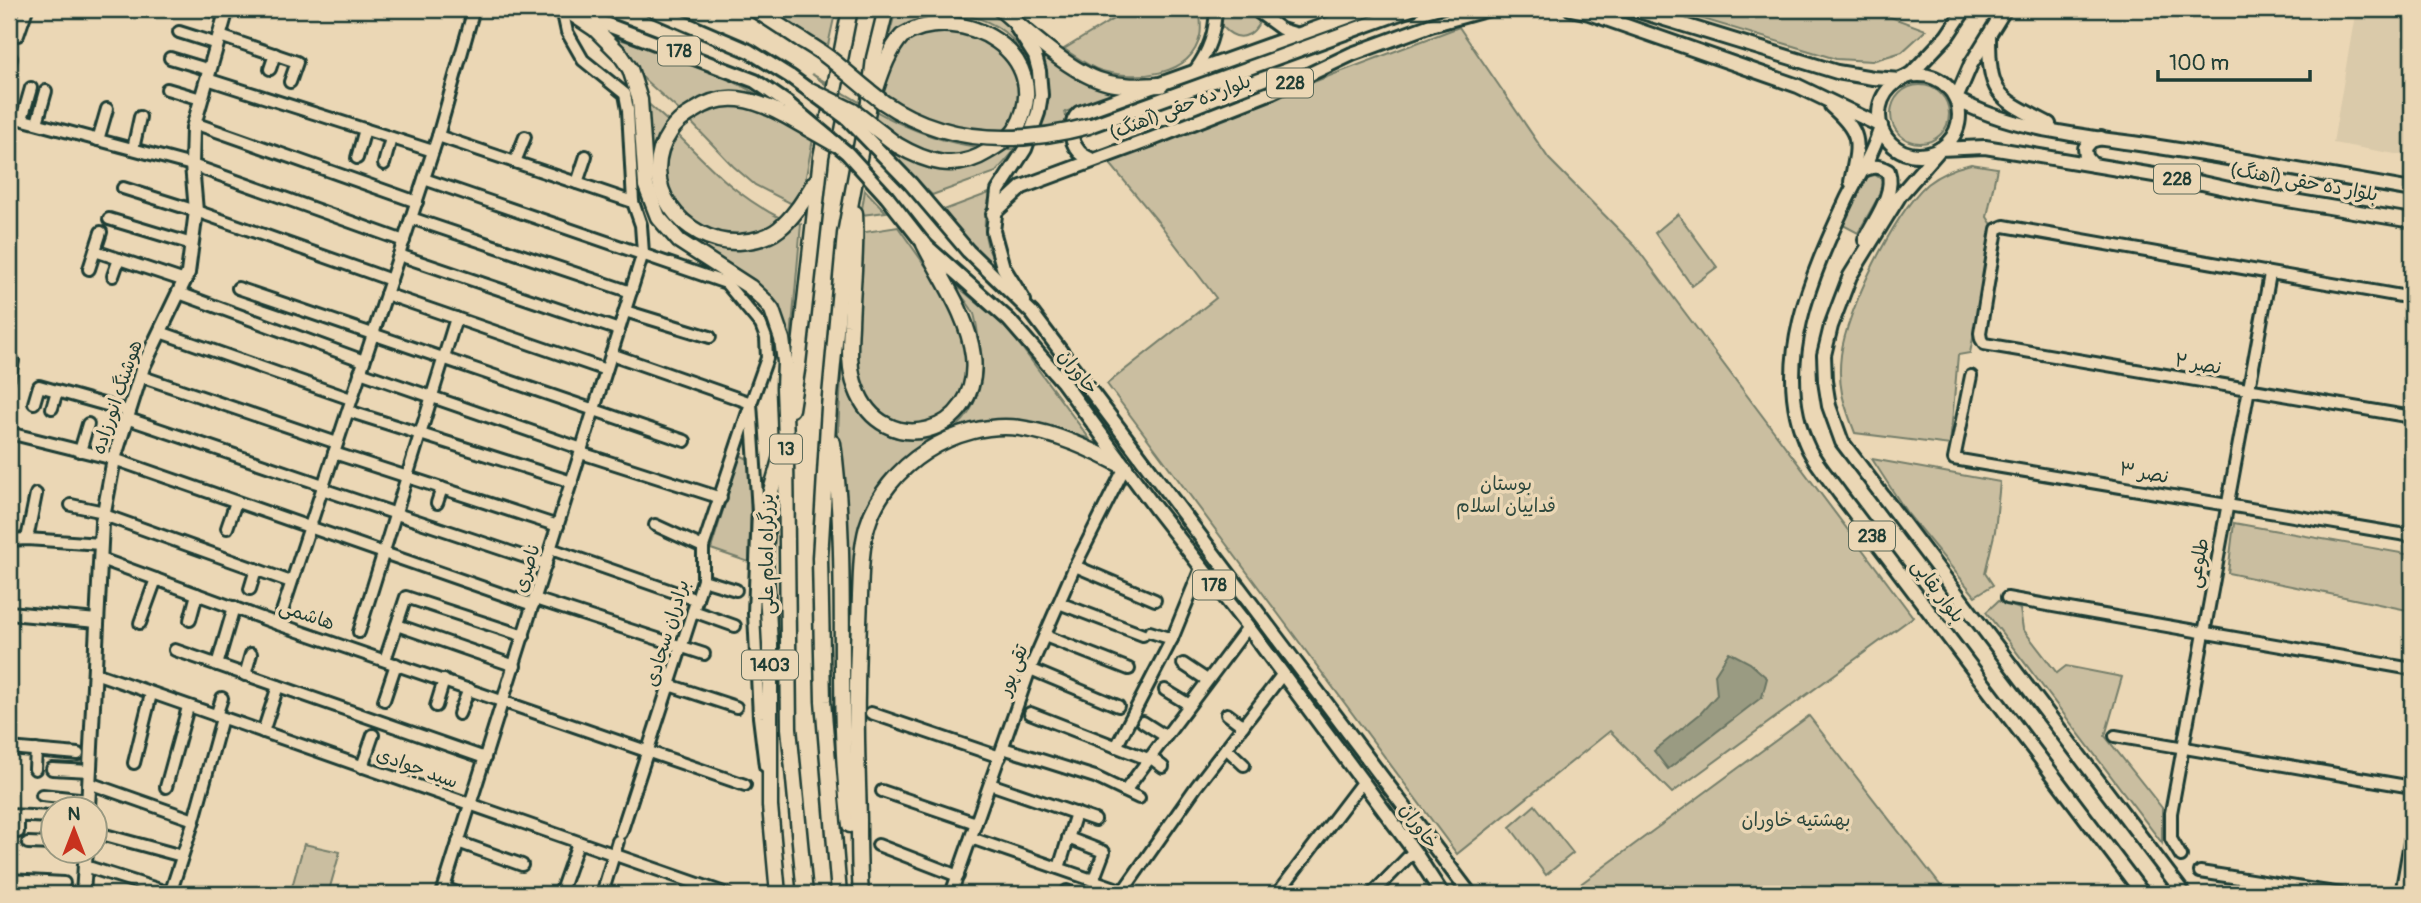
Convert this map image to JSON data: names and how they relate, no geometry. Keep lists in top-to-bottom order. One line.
{"streets":{"highway":["13","بزرگراه امام علی","1403"],"main road":["178","228","بلوار ده حقی (آهنگ)","خاوران","هوشنگ انورزاده","238","بلوار بقایی"],"street":["نصر ۲","نصر ۳","طلوعی","ناصری","هاشمی","برادران سجادی","تقی پور","سید جوادی"]},"crossings":[["بلوار ده حقی (آهنگ)","بلوار بقایی"],["نصر ۲","طلوعی"],["خاوران","تقی پور"],["هوشنگ انورزاده","هاشمی"],["هوشنگ انورزاده","سید جوادی"],["نصر ۳","طلوعی"],["بزرگراه امام علی","1403"],["ناصری","هاشمی"],["ناصری","برادران سجادی"],["ناصری","سید جوادی"],["هاشمی","برادران سجادی"],["برادران سجادی","سید جوادی"]],"parks":["بوستان فداییان اسلام","بهشتیه خاوران"],"scale_bar":"100 m","north":"top"}
